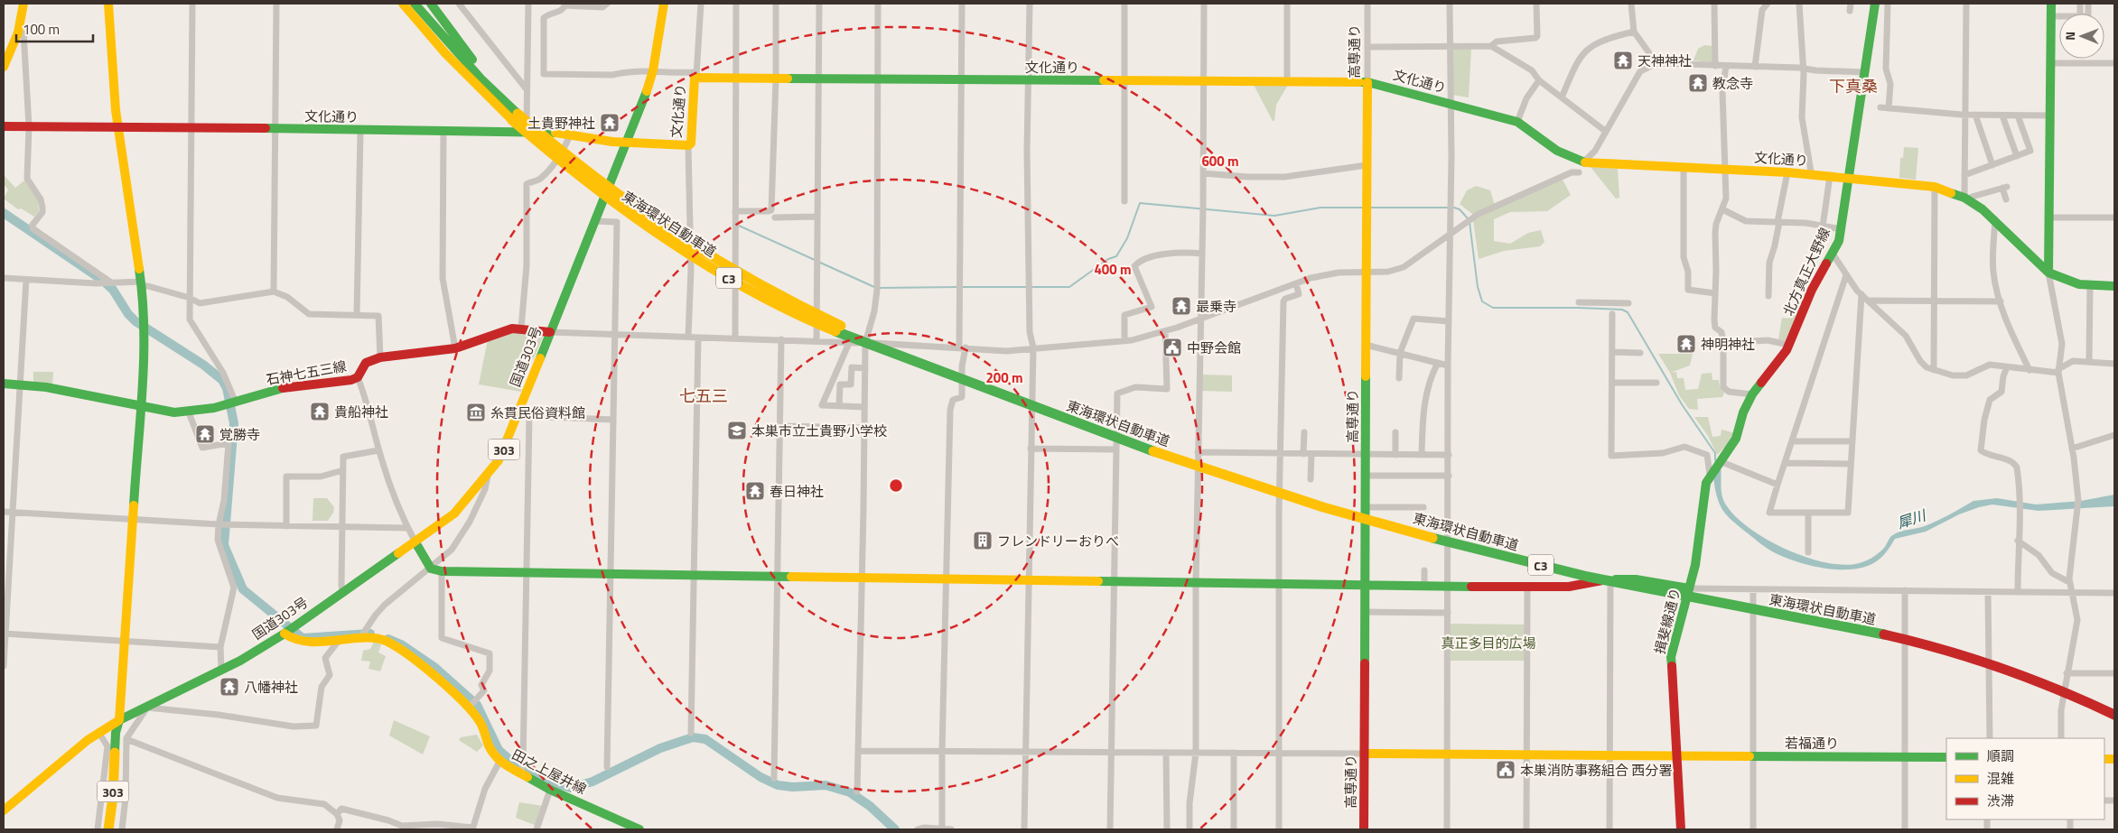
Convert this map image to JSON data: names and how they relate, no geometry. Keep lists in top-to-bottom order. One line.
{"streets":{"main road":["高専通り","文化通り","東海環状自動車道","北方真正大野線","C3","国道303号","石神七五三線","303","揖斐線通り","若福通り","田之上屋井線"]},"crossings":[["高専通り","文化通り"],["高専通り","若福通り"],["文化通り","北方真正大野線"],["文化通り","国道303号"],["北方真正大野線","揖斐線通り"],["国道303号","石神七五三線"],["国道303号","303"],["国道303号","田之上屋井線"],["揖斐線通り","若福通り"]],"districts":["下真桑","七五三"],"water":["犀川"],"parks":["真正多目的広場"],"places":{"temple":["天神神社","教念寺","土貴野神社","最乗寺","神明神社","貴船神社","覚勝寺","春日神社","八幡神社"],"public building":["中野会館","本巣消防事務組合 西分署"],"museum":["糸貫民俗資料館"],"school or university":["本巣市立土貴野小学校"],"building":["フレンドリーおりべ"]},"legend":["順調","混雑","渋滞"],"scale_bar":"100 m","north":"left","rings":["600 m","400 m","200 m"]}
